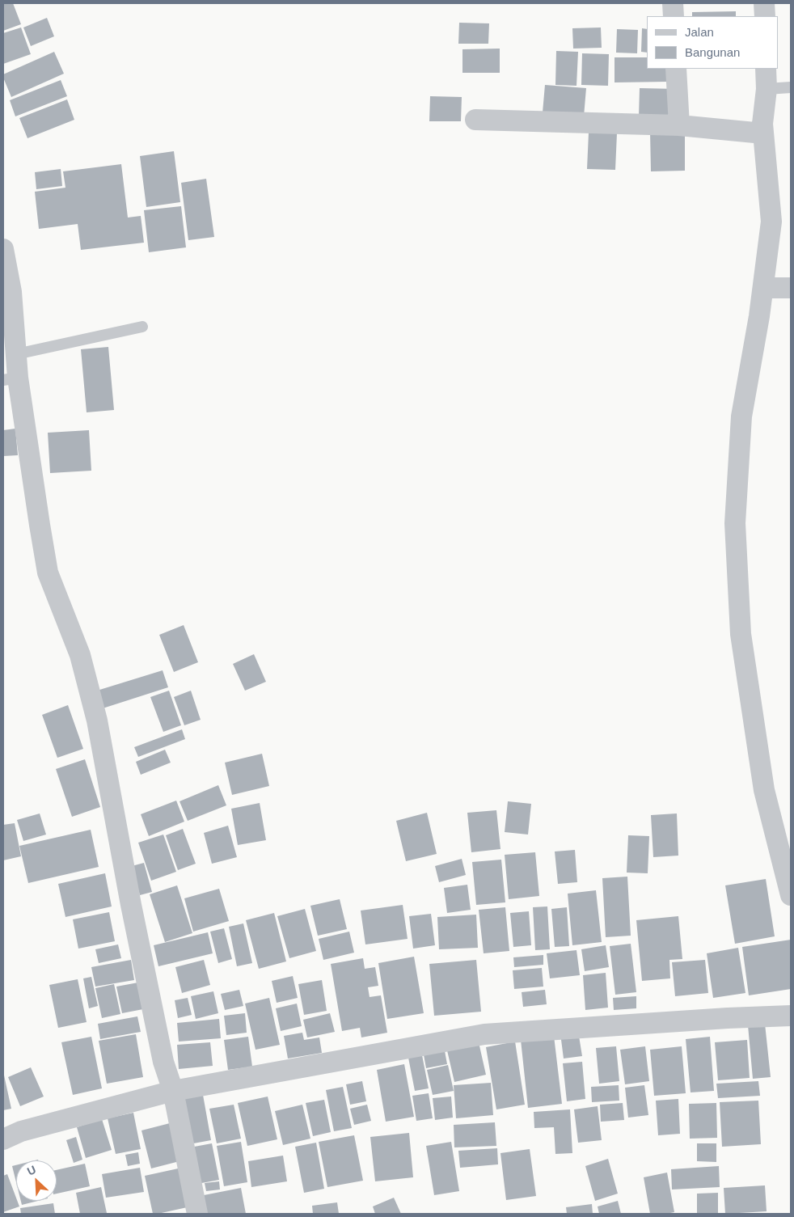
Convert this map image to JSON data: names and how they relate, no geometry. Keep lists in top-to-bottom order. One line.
{"legend":["Jalan","Bangunan"],"north":"top left"}
